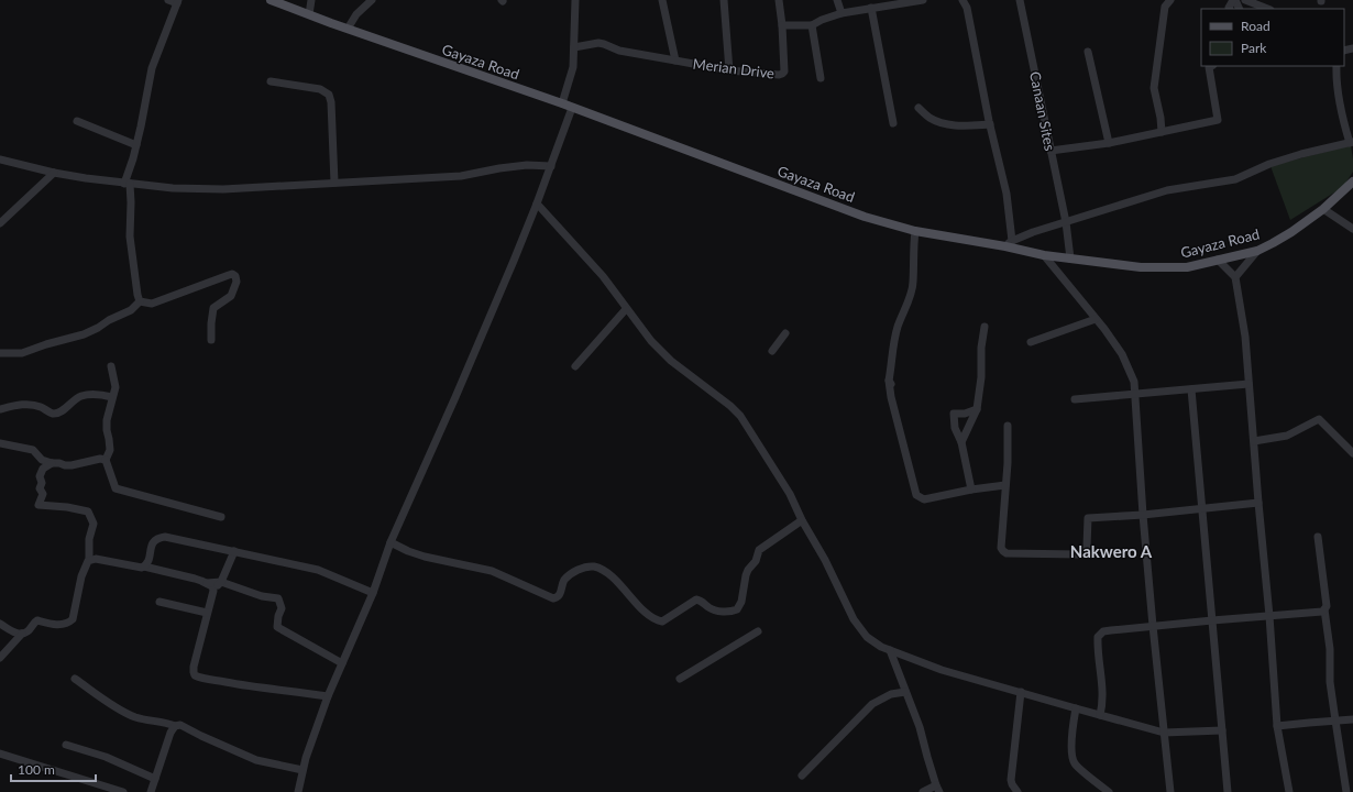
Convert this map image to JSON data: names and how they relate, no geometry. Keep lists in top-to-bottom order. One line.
{"streets":{"main road":["Gayaza Road"],"street":["Merian Drive","Canaan Sites"]},"crossings":[["Gayaza Road","Canaan Sites"]],"districts":["Nakwero A"],"legend":["Road","Park"],"scale_bar":"100 m"}
